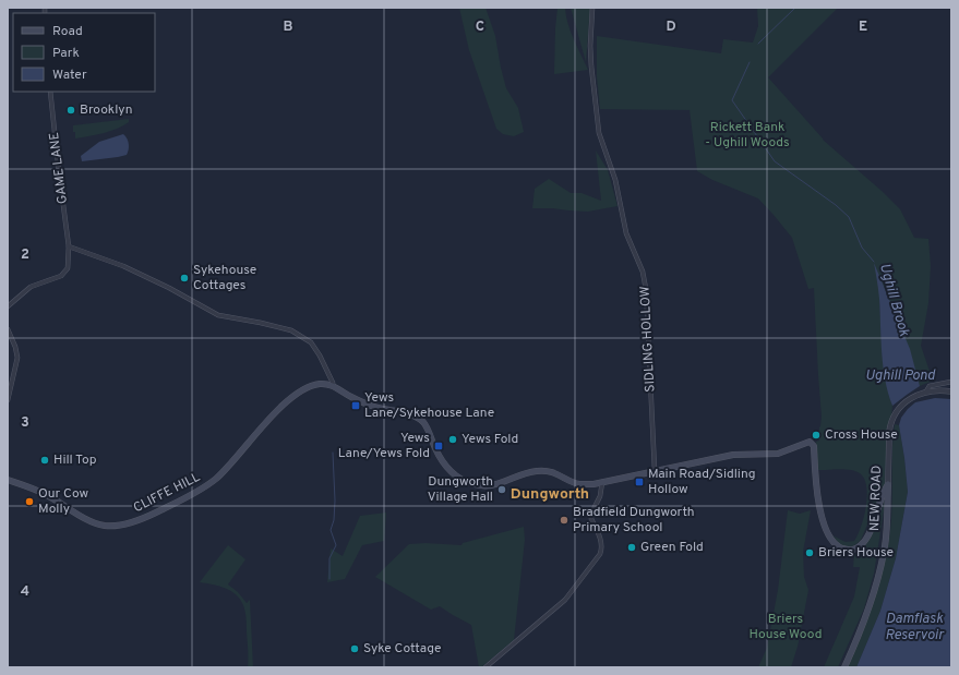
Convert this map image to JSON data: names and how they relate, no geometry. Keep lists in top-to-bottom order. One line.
{"streets":{"main road":["CLIFFE HILL","NEW ROAD"],"street":["GAME LANE","SIDLING HOLLOW"]},"districts":["Dungworth"],"water":["Ughill Brook","Ughill Pond","Damflask Reservoir"],"parks":["Rickett Bank - Ughill Woods","Briers House Wood"],"places":{"other":["Brooklyn","Sykehouse Cottages","Cross House","Yews Fold","Hill Top","Dungworth Village Hall","Our Cow Molly","Bradfield Dungworth Primary School","Green Fold","Briers House","Syke Cottage"],"transit":["Yews Lane/Sykehouse Lane","Yews Lane/Yews Fold","Main Road/Sidling Hollow"]},"legend":["Road","Park","Water"],"grid":{"columns":["B","C","D","E"],"rows":["2","3","4"]}}
